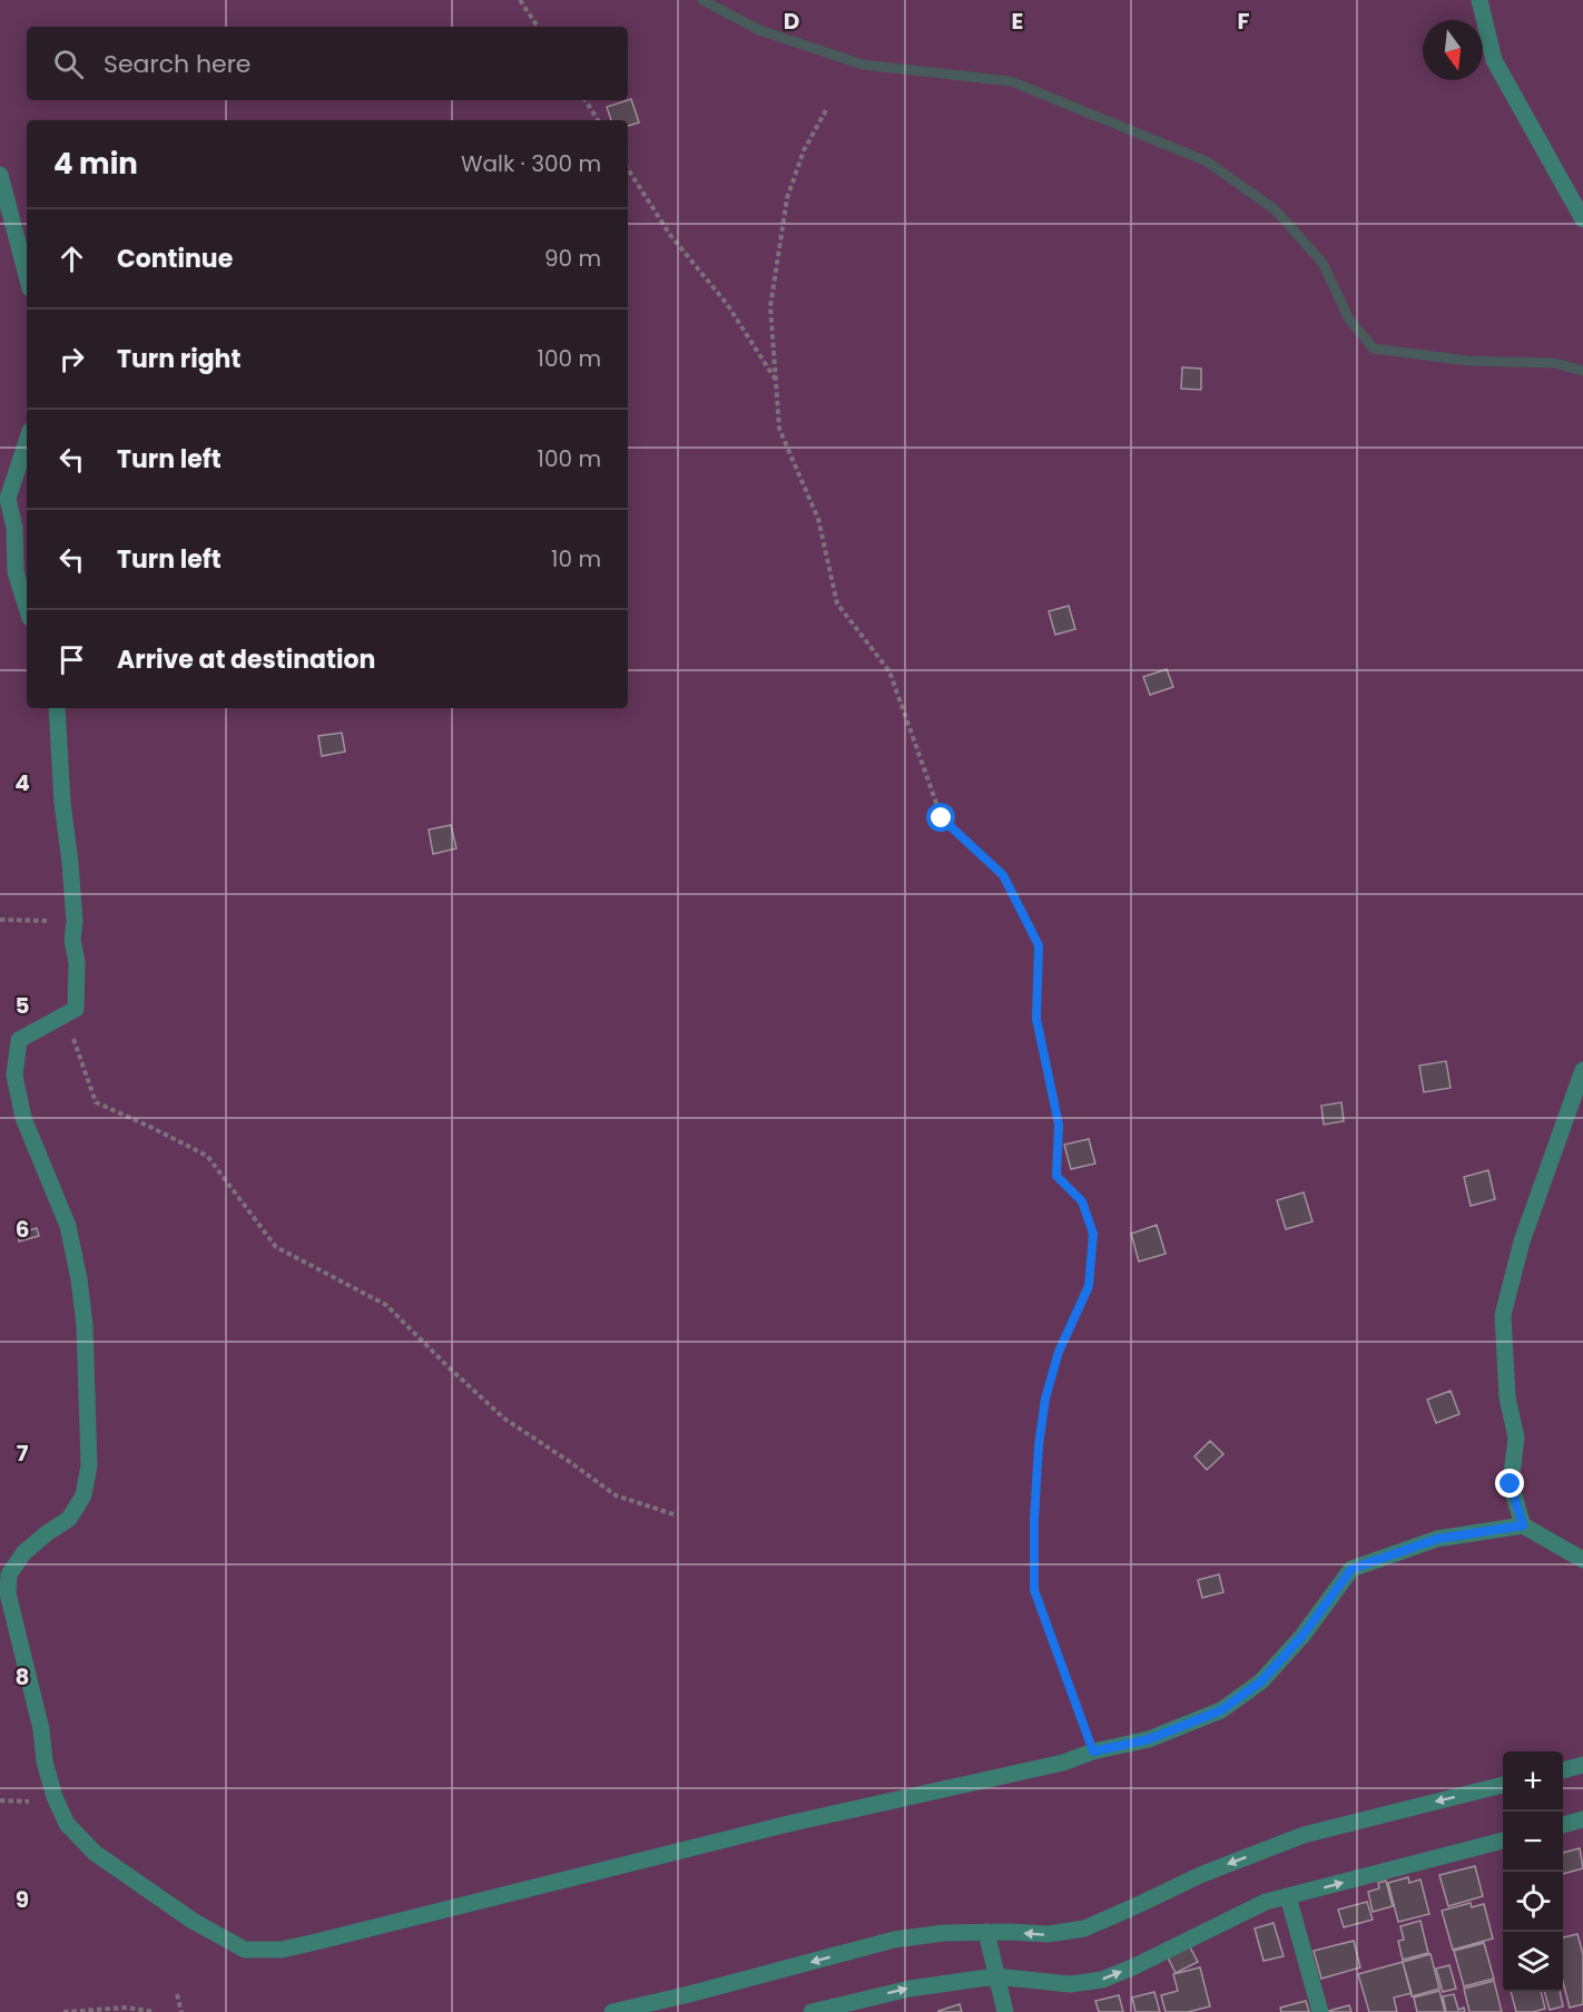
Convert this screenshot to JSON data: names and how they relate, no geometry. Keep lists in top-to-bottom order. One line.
{"north":"bottom","page":{"search":"Search here","heading":["4 min","Walk · 300 m"],"list":[["Continue","90 m"],["Turn right","100 m"],["Turn left","100 m"],["Turn left","10 m"],"Arrive at destination"],"map_buttons":["+","−"]},"grid":{"columns":["D","E","F"],"rows":["4","5","6","7","8","9"]}}
